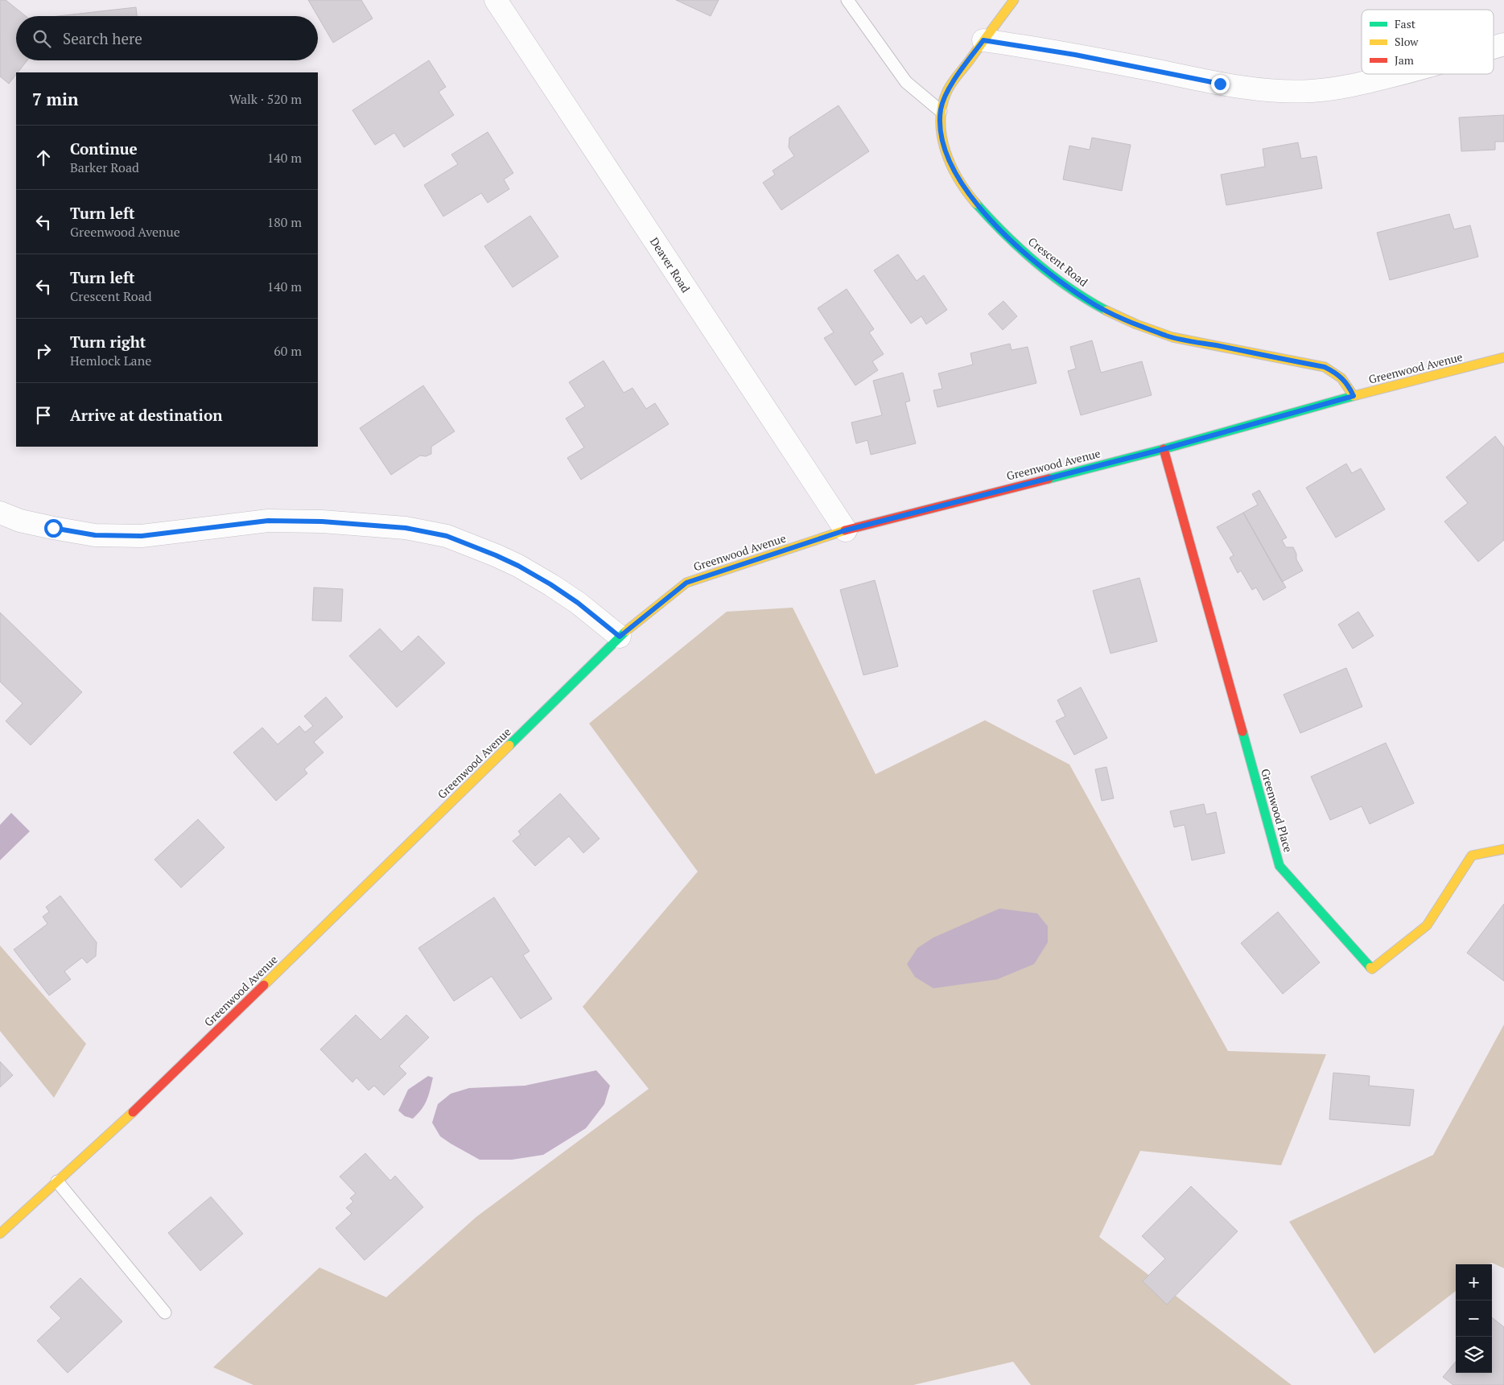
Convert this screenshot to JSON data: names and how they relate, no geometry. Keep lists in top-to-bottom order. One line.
{"streets":{"main road":["Crescent Road","Greenwood Avenue","Greenwood Place"],"street":["Deaver Road"]},"crossings":[["Crescent Road","Greenwood Avenue"],["Deaver Road","Greenwood Avenue"],["Greenwood Avenue","Greenwood Place"]],"legend":["Fast","Slow","Jam"],"page":{"search":"Search here","heading":["7 min","Walk · 520 m"],"list":[["Continue","Barker Road","140 m"],["Turn left","Greenwood Avenue","180 m"],["Turn left","Crescent Road","140 m"],["Turn right","Hemlock Lane","60 m"],"Arrive at destination"],"map_buttons":["+","−"]}}
